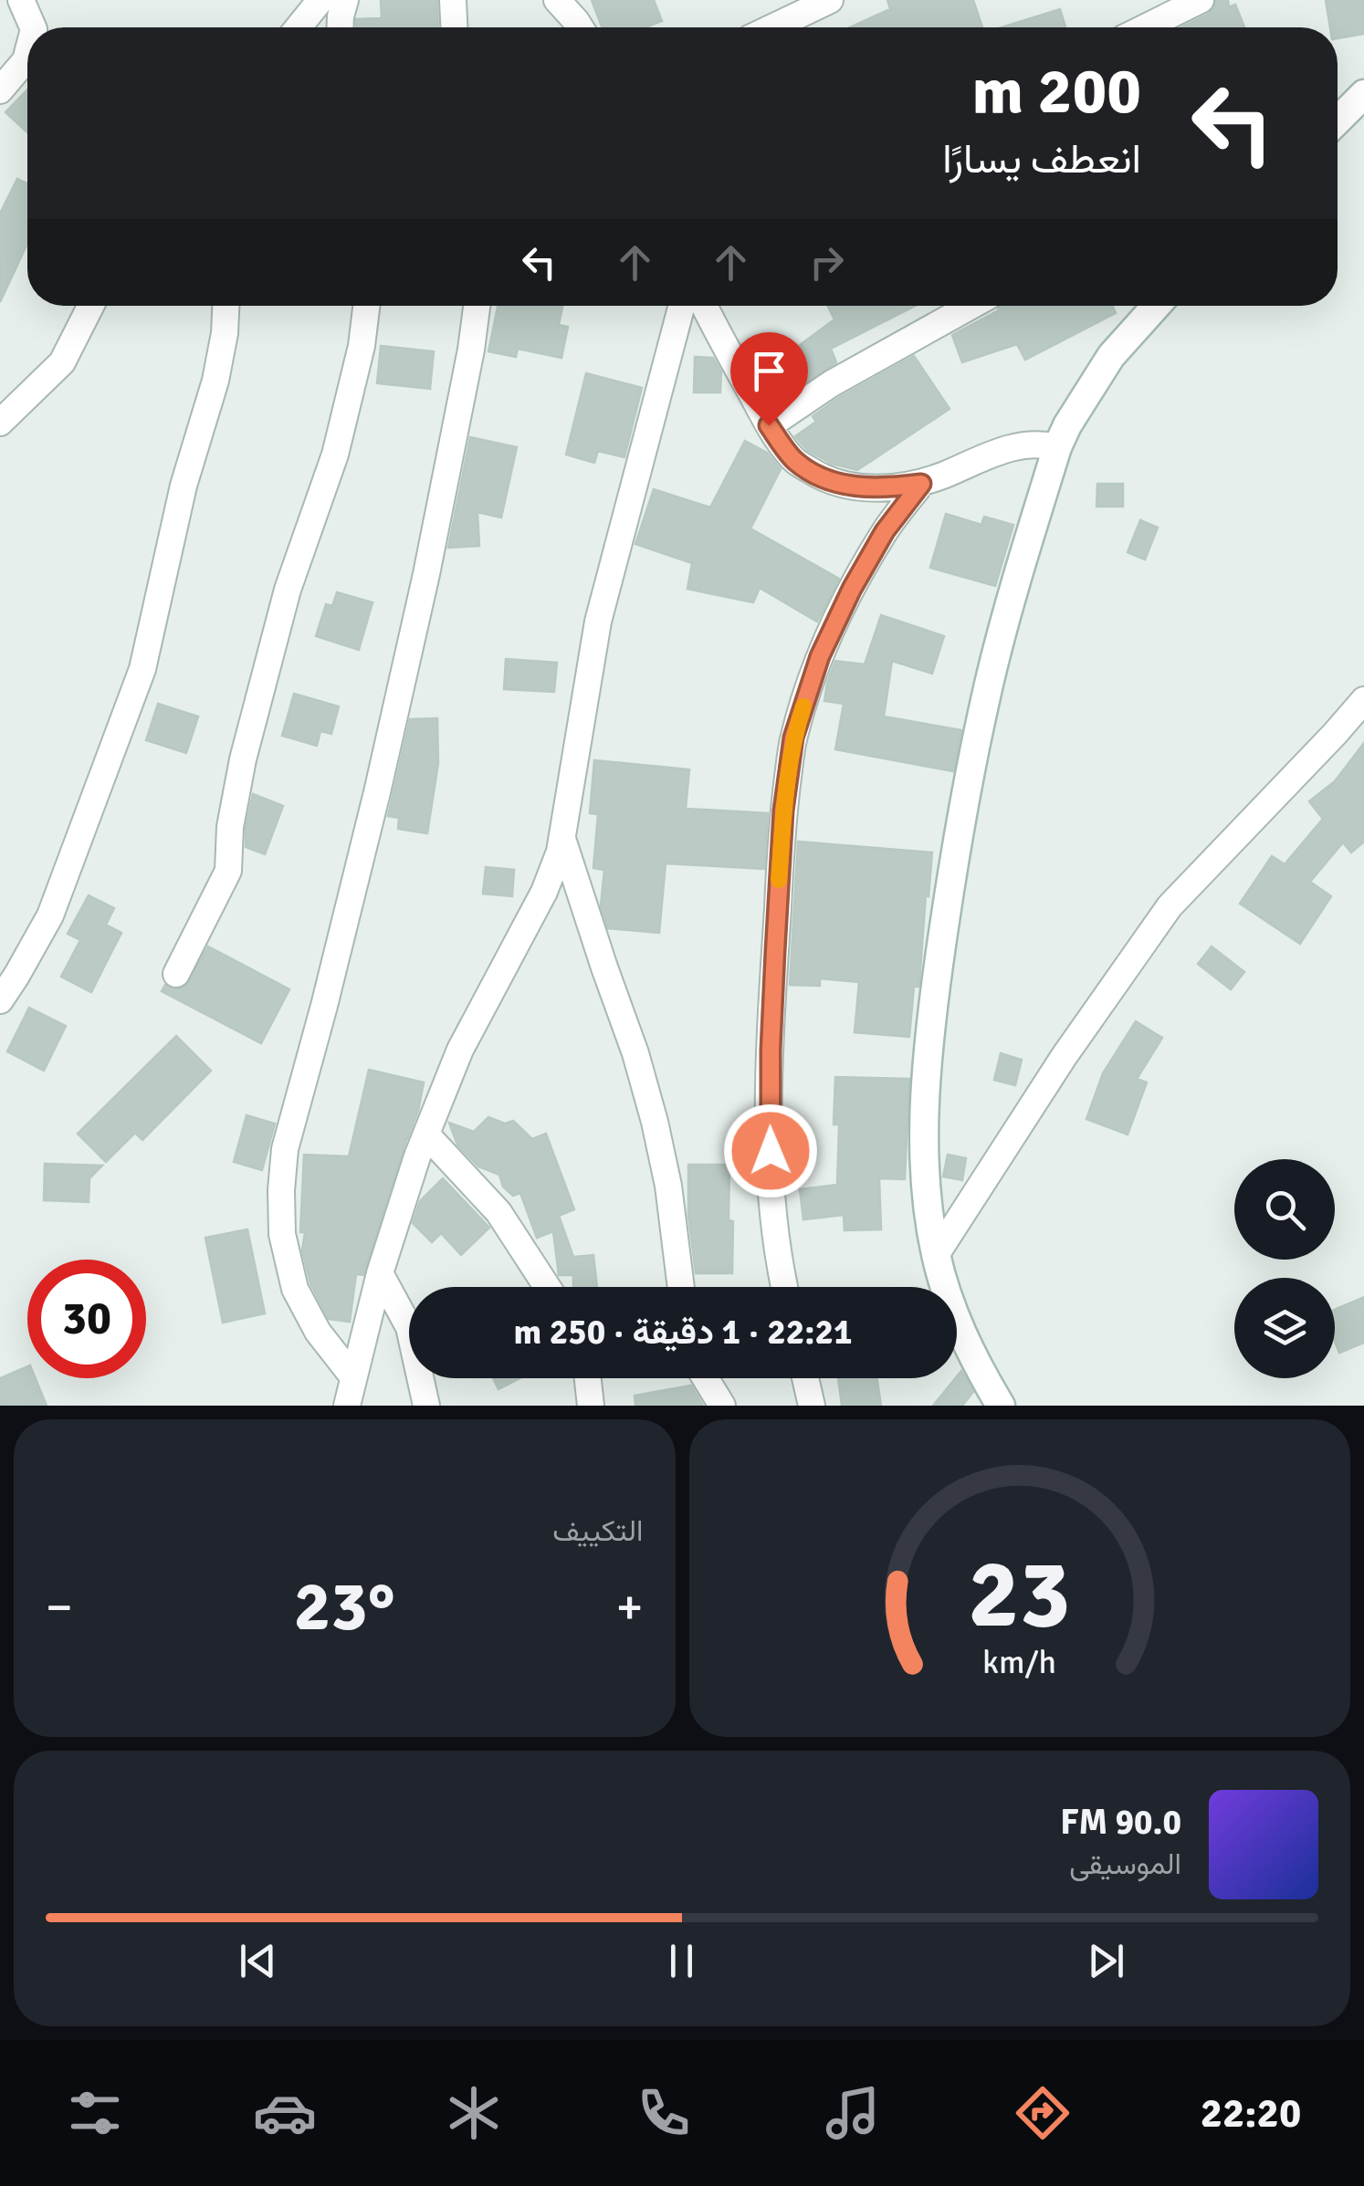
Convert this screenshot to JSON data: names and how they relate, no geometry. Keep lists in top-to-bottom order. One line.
{"page":{"turn":["200 m","انعطف يسارًا"],"limit":"30","trip":"22:21 · 1 دقيقة · 250 m","tile":"التكييف","heat":["−","23°","+"],"song":["90.0 FM","الموسيقى"],"tabs":"22:20","gauge":["23","km/h"]}}
